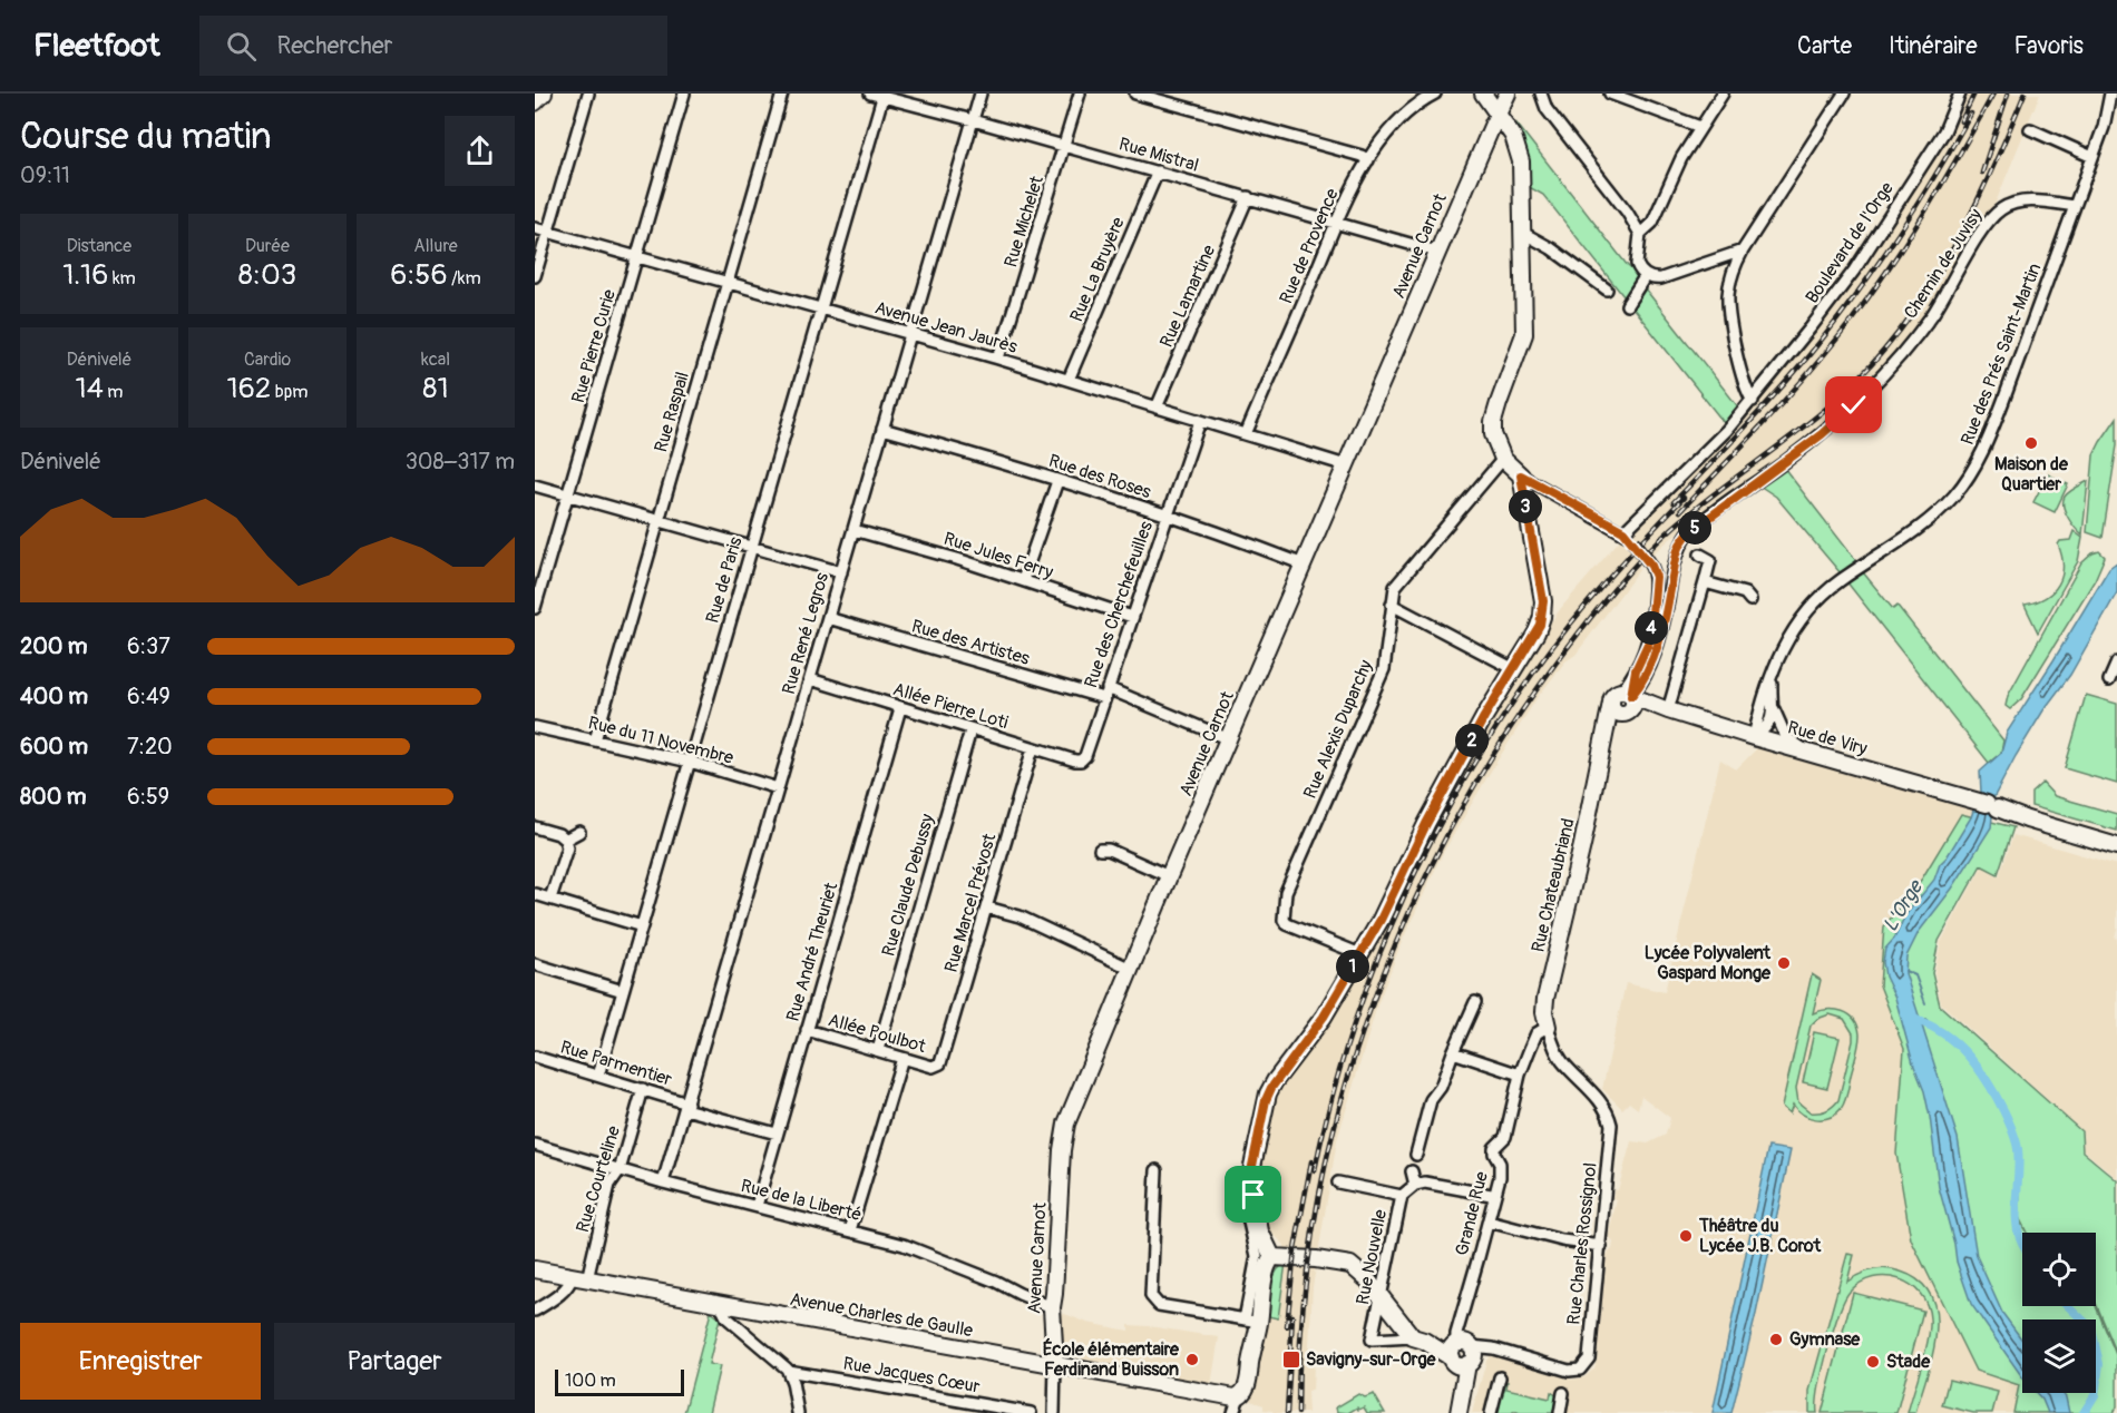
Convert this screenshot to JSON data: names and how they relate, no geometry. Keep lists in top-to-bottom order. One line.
{"streets":{"street":["Rue Mistral","Rue Michelet","Boulevard de l'Orge","Rue de Provence","Avenue Carnot","Chemin de Juvisy","Rue La Bruyère","Rue Lamartine","Avenue Jean Jaurès","Rue Pierre Curie","Rue des Prés Saint-Martin","Rue Raspail","Rue des Roses","Rue Jules Ferry","Rue de Paris","Rue des Cherchefeuilles","Rue René Legros","Rue des Artistes","Allée Pierre Loti","Rue Alexis Duparchy","Rue de Viry","Rue du 11 Novembre","Rue Claude Debussy","Rue Chateaubriand","Rue Marcel Prévost","Rue André Theuriet","Allée Poulbot","Rue Parmentier","Rue Courteline","Rue de la Liberté","Grande Rue","Rue Charles Rossignol","Rue Nouvelle","Avenue Charles de Gaulle","Rue Jacques Cœur"]},"crossings":[["Rue Mistral","Rue Michelet"],["Rue Mistral","Rue de Provence"],["Rue Mistral","Avenue Carnot"],["Rue Mistral","Rue La Bruyère"],["Rue Mistral","Rue Lamartine"],["Rue Mistral","Rue de Paris"],["Rue Mistral","Rue René Legros"],["Rue Michelet","Avenue Jean Jaurès"],["Rue de Provence","Avenue Jean Jaurès"],["Avenue Carnot","Avenue Jean Jaurès"],["Avenue Carnot","Rue des Roses"],["Avenue Carnot","Rue des Artistes"],["Avenue Carnot","Rue de la Liberté"],["Avenue Carnot","Avenue Charles de Gaulle"],["Chemin de Juvisy","Rue des Prés Saint-Martin"],["Chemin de Juvisy","Rue de Viry"],["Chemin de Juvisy","Rue Chateaubriand"],["Rue La Bruyère","Avenue Jean Jaurès"],["Rue Lamartine","Avenue Jean Jaurès"],["Avenue Jean Jaurès","Rue Pierre Curie"],["Avenue Jean Jaurès","Rue Raspail"],["Avenue Jean Jaurès","Rue de Paris"],["Avenue Jean Jaurès","Rue des Cherchefeuilles"],["Avenue Jean Jaurès","Rue René Legros"],["Rue des Prés Saint-Martin","Rue de Viry"],["Rue Raspail","Rue du 11 Novembre"],["Rue des Roses","Rue des Cherchefeuilles"],["Rue des Roses","Rue René Legros"],["Rue Jules Ferry","Rue des Cherchefeuilles"],["Rue Jules Ferry","Rue René Legros"],["Rue de Paris","Rue du 11 Novembre"],["Rue de Paris","Rue Parmentier"],["Rue des Cherchefeuilles","Rue des Artistes"],["Rue des Cherchefeuilles","Allée Pierre Loti"],["Rue René Legros","Rue des Artistes"],["Rue René Legros","Allée Pierre Loti"],["Rue René Legros","Rue du 11 Novembre"],["Rue René Legros","Rue Parmentier"],["Rue René Legros","Rue de la Liberté"],["Allée Pierre Loti","Rue Claude Debussy"],["Allée Pierre Loti","Rue Marcel Prévost"],["Allée Pierre Loti","Rue André Theuriet"],["Rue de Viry","Rue Chateaubriand"],["Rue Claude Debussy","Allée Poulbot"],["Rue Chateaubriand","Grande Rue"],["Rue Chateaubriand","Rue Charles Rossignol"],["Rue Marcel Prévost","Allée Poulbot"],["Rue André Theuriet","Allée Poulbot"],["Rue André Theuriet","Rue Parmentier"],["Rue André Theuriet","Rue de la Liberté"],["Rue Parmentier","Rue Courteline"],["Rue Courteline","Rue de la Liberté"],["Rue Courteline","Avenue Charles de Gaulle"],["Grande Rue","Rue Charles Rossignol"],["Rue Charles Rossignol","Rue Nouvelle"]],"water":["L'Orge"],"places":{"other":["Maison de Quartier","Lycée Polyvalent Gaspard Monge","Théâtre du Lycée J.B. Corot","Gymnase","École élémentaire Ferdinand Buisson","Stade"],"transit":["Savigny-sur-Orge"]},"scale_bar":"100 m","page":{"header":"Fleetfoot","search":"Rechercher","nav":["Carte","Itinéraire","Favoris"],"heading":["Course du matin","09:11"],"stats":[["Distance","1.16 km"],["Durée","8:03"],["Allure","6:56 /km"],["Dénivelé","14 m"],["Cardio","162 bpm"],["kcal","81"]],"chart":["Dénivelé","308–317 m"],"pins":["3","5","4","2","1"],"list":[{"name":"200 m","note":"6:37"},{"name":"400 m","note":"6:49"},{"name":"600 m","note":"7:20"},{"name":"800 m","note":"6:59"}],"buttons":["Enregistrer","Partager"],"scale":"100 m"}}
